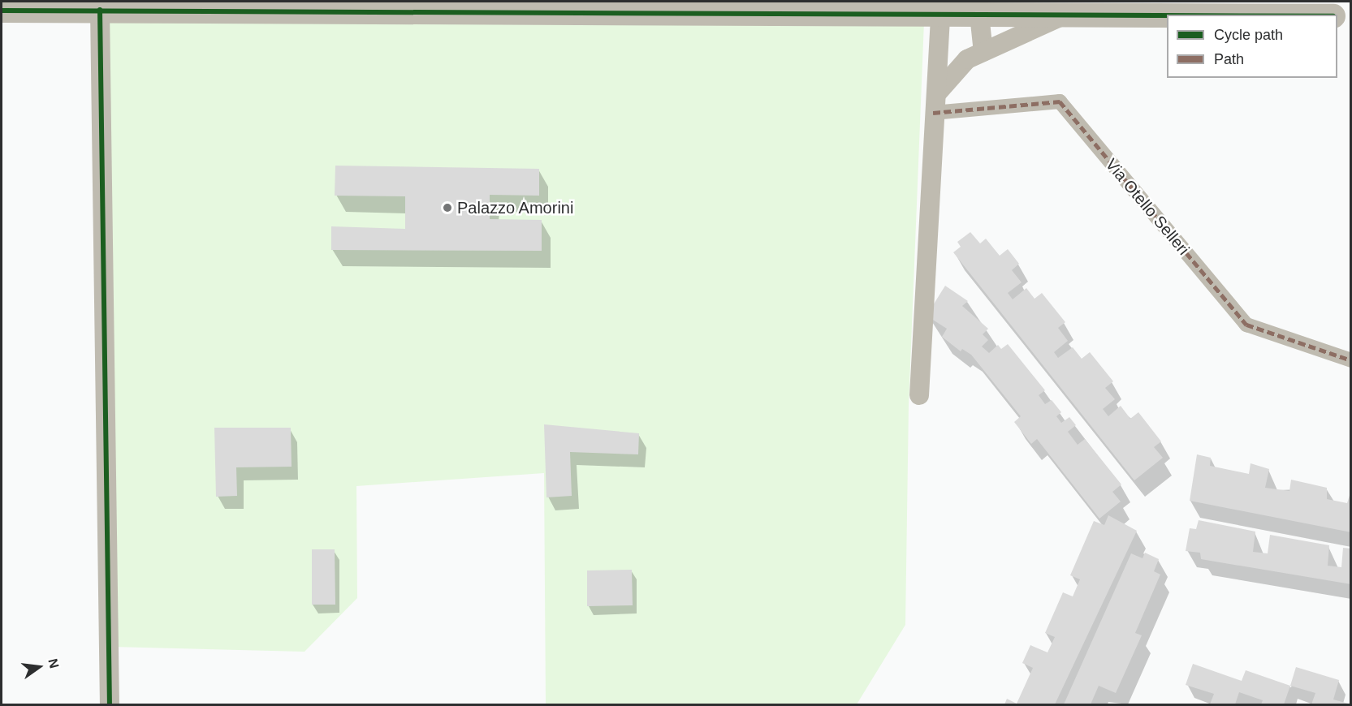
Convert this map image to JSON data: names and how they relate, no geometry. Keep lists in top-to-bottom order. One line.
{"streets":{"street":["Via Otello Selleri"]},"places":["Palazzo Amorini"],"legend":["Cycle path","Path"],"north":"right"}
